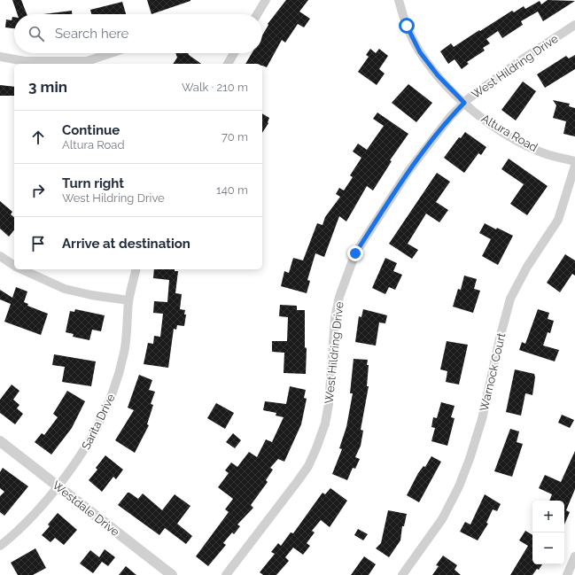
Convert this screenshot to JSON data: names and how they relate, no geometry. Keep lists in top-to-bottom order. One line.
{"streets":{"street":["West Hildring Drive","Altura Road","Warnock Court","Sarita Drive","Westdale Drive"]},"crossings":[["West Hildring Drive","Altura Road"],["Sarita Drive","Westdale Drive"]],"page":{"search":"Search here","heading":["3 min","Walk · 210 m"],"list":[["Continue","Altura Road","70 m"],["Turn right","West Hildring Drive","140 m"],"Arrive at destination"],"map_buttons":["+","−"]}}
